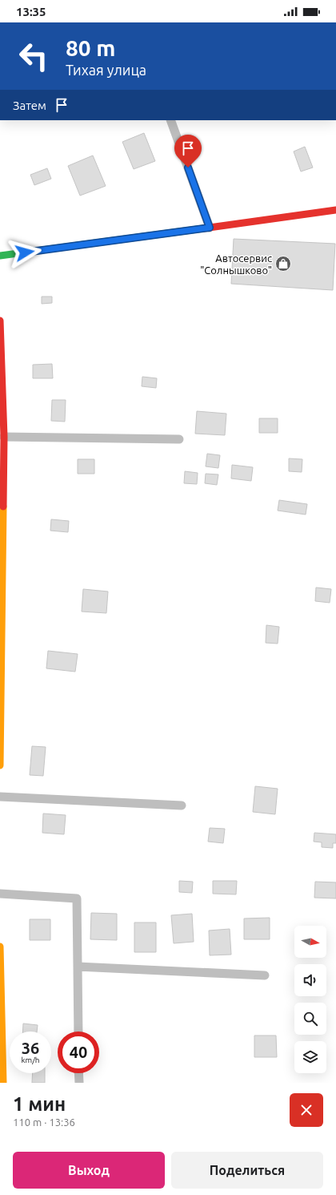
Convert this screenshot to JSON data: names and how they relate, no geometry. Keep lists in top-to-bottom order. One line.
{"places":{"shop":["Автосервис \"Солнышково\""]},"north":"right","page":{"status":"13:35","turn":["80 m","Тихая улица"],"then":"Затем","speed":"36 km/h","limit":"40","heading":["1 мин","110 m · 13:36"],"buttons":["Выход","Поделиться"]}}
